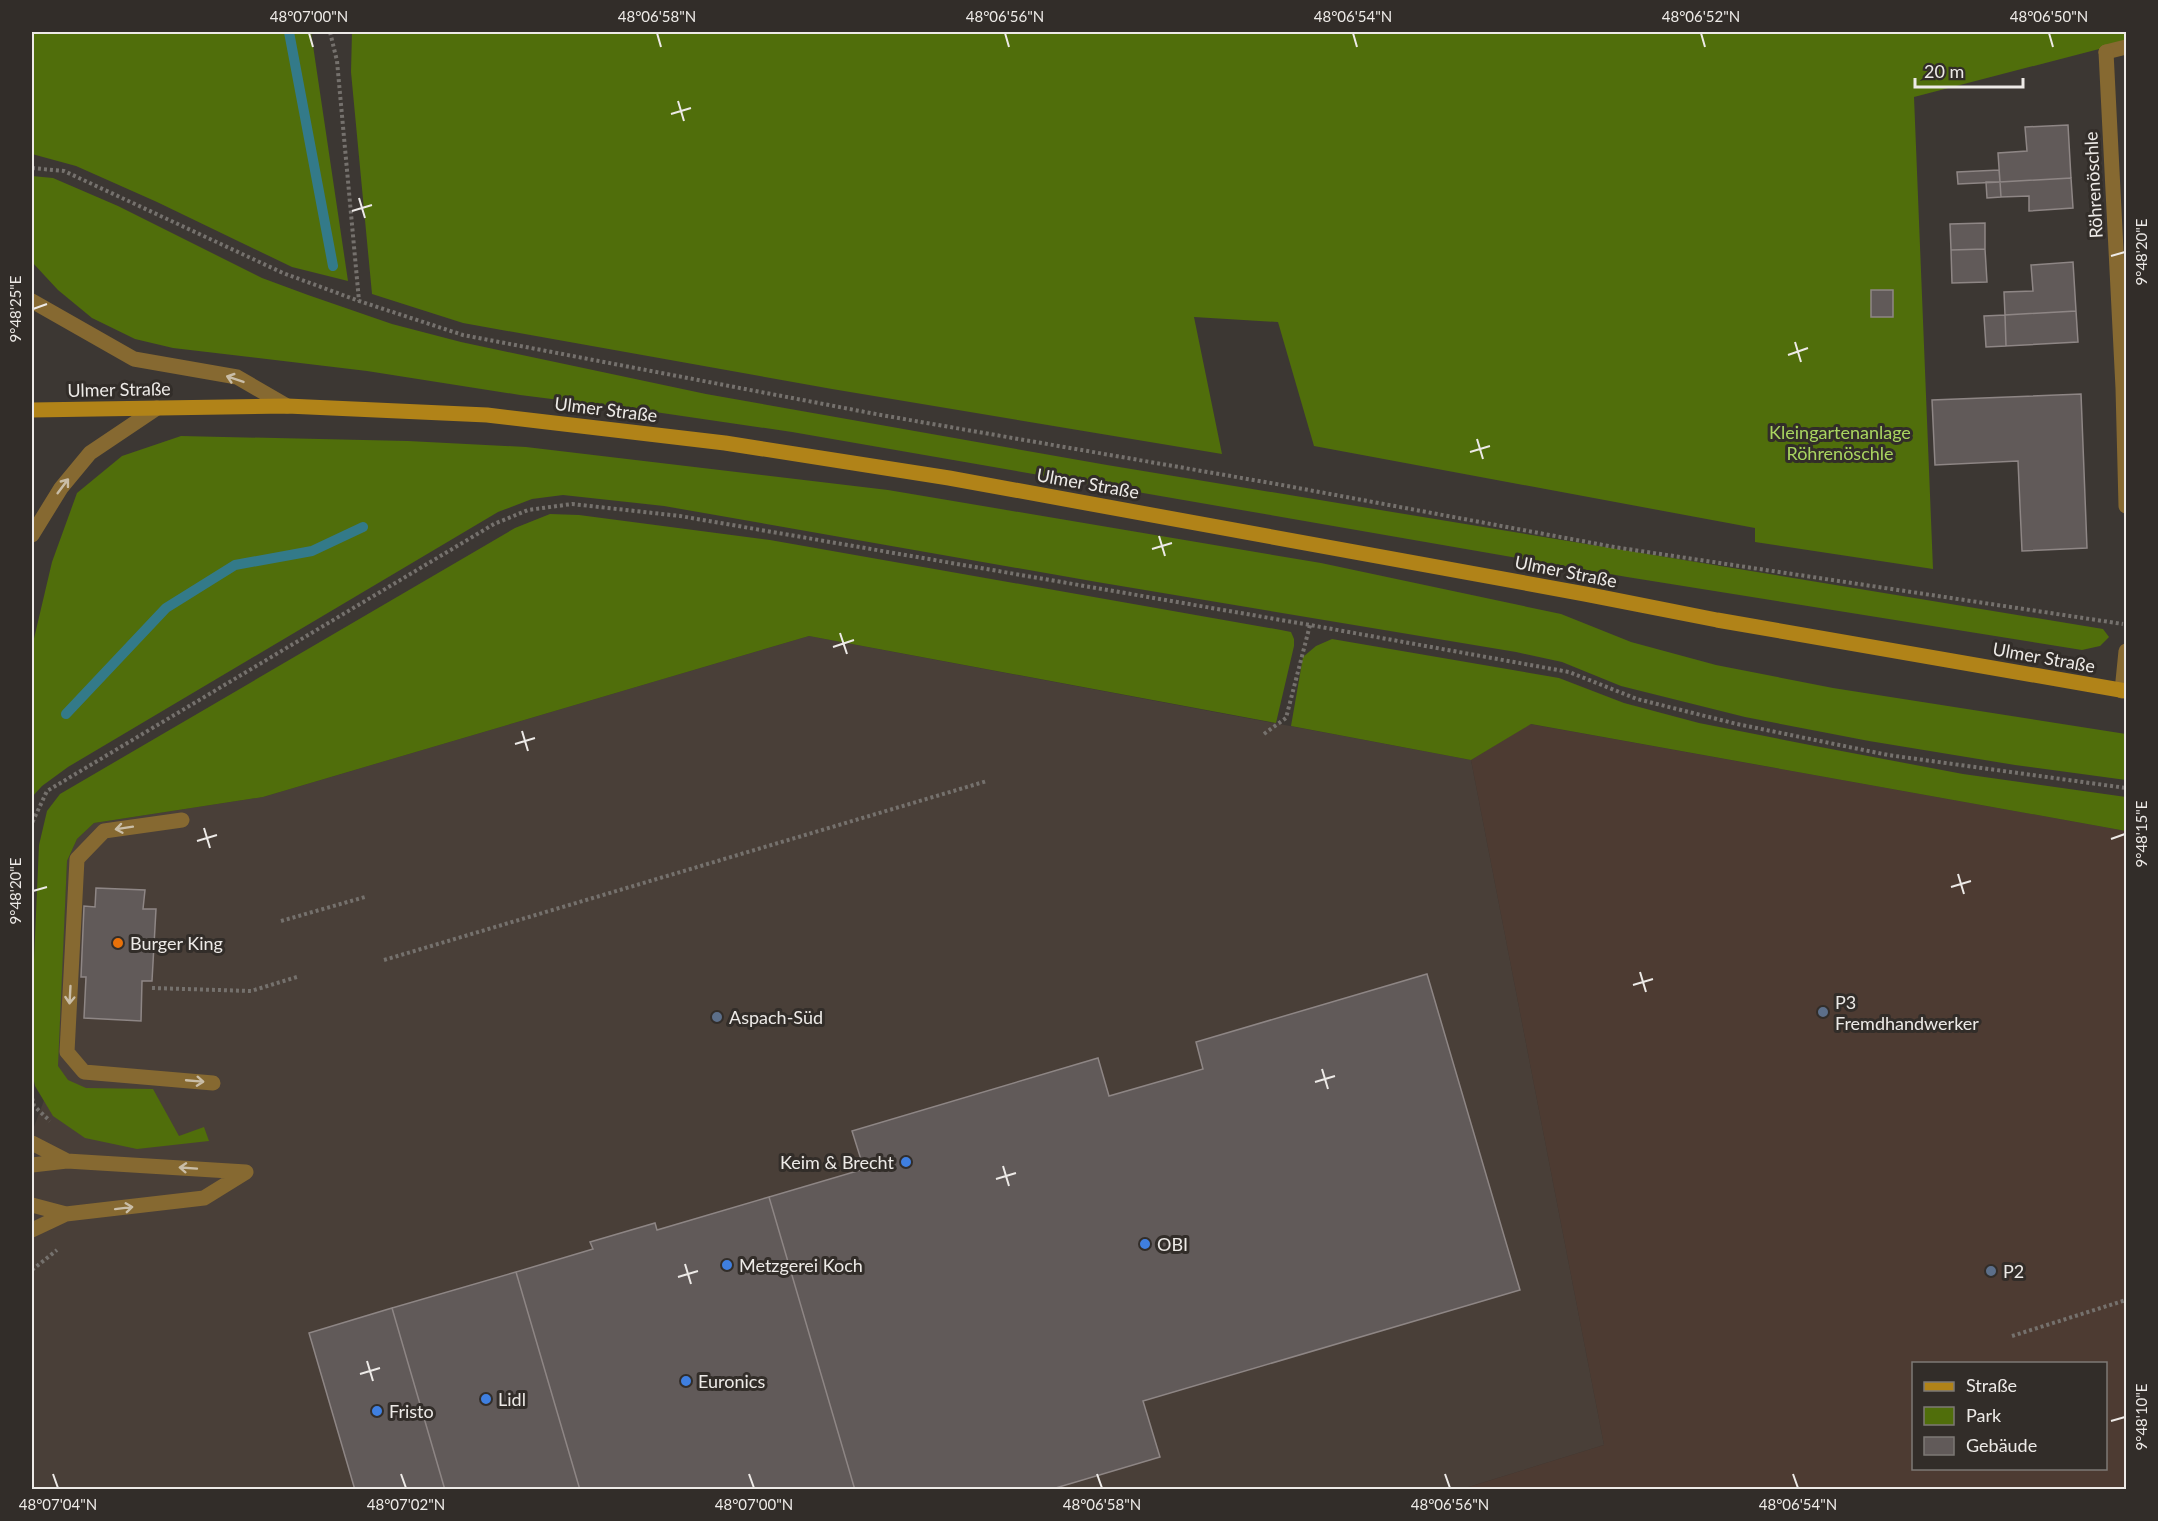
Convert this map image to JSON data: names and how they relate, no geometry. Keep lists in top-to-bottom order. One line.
{"streets":{"main road":["Ulmer Straße"],"street":["Röhrenöschle"]},"parks":["Kleingartenanlage Röhrenöschle"],"places":["Burger King","P3 Fremdhandwerker","Aspach-Süd","Keim & Brecht","OBI","Metzgerei Koch","P2","Euronics","Lidl","Fristo"],"legend":["Straße","Park","Gebäude"],"scale_bar":"20 m","coordinates":["48°07'00\"N","48°06'58\"N","48°06'56\"N","48°06'54\"N","48°06'52\"N","48°06'50\"N","9°48'20\"E","9°48'25\"E","9°48'15\"E","9°48'10\"E","48°07'04\"N","48°07'02\"N"]}
